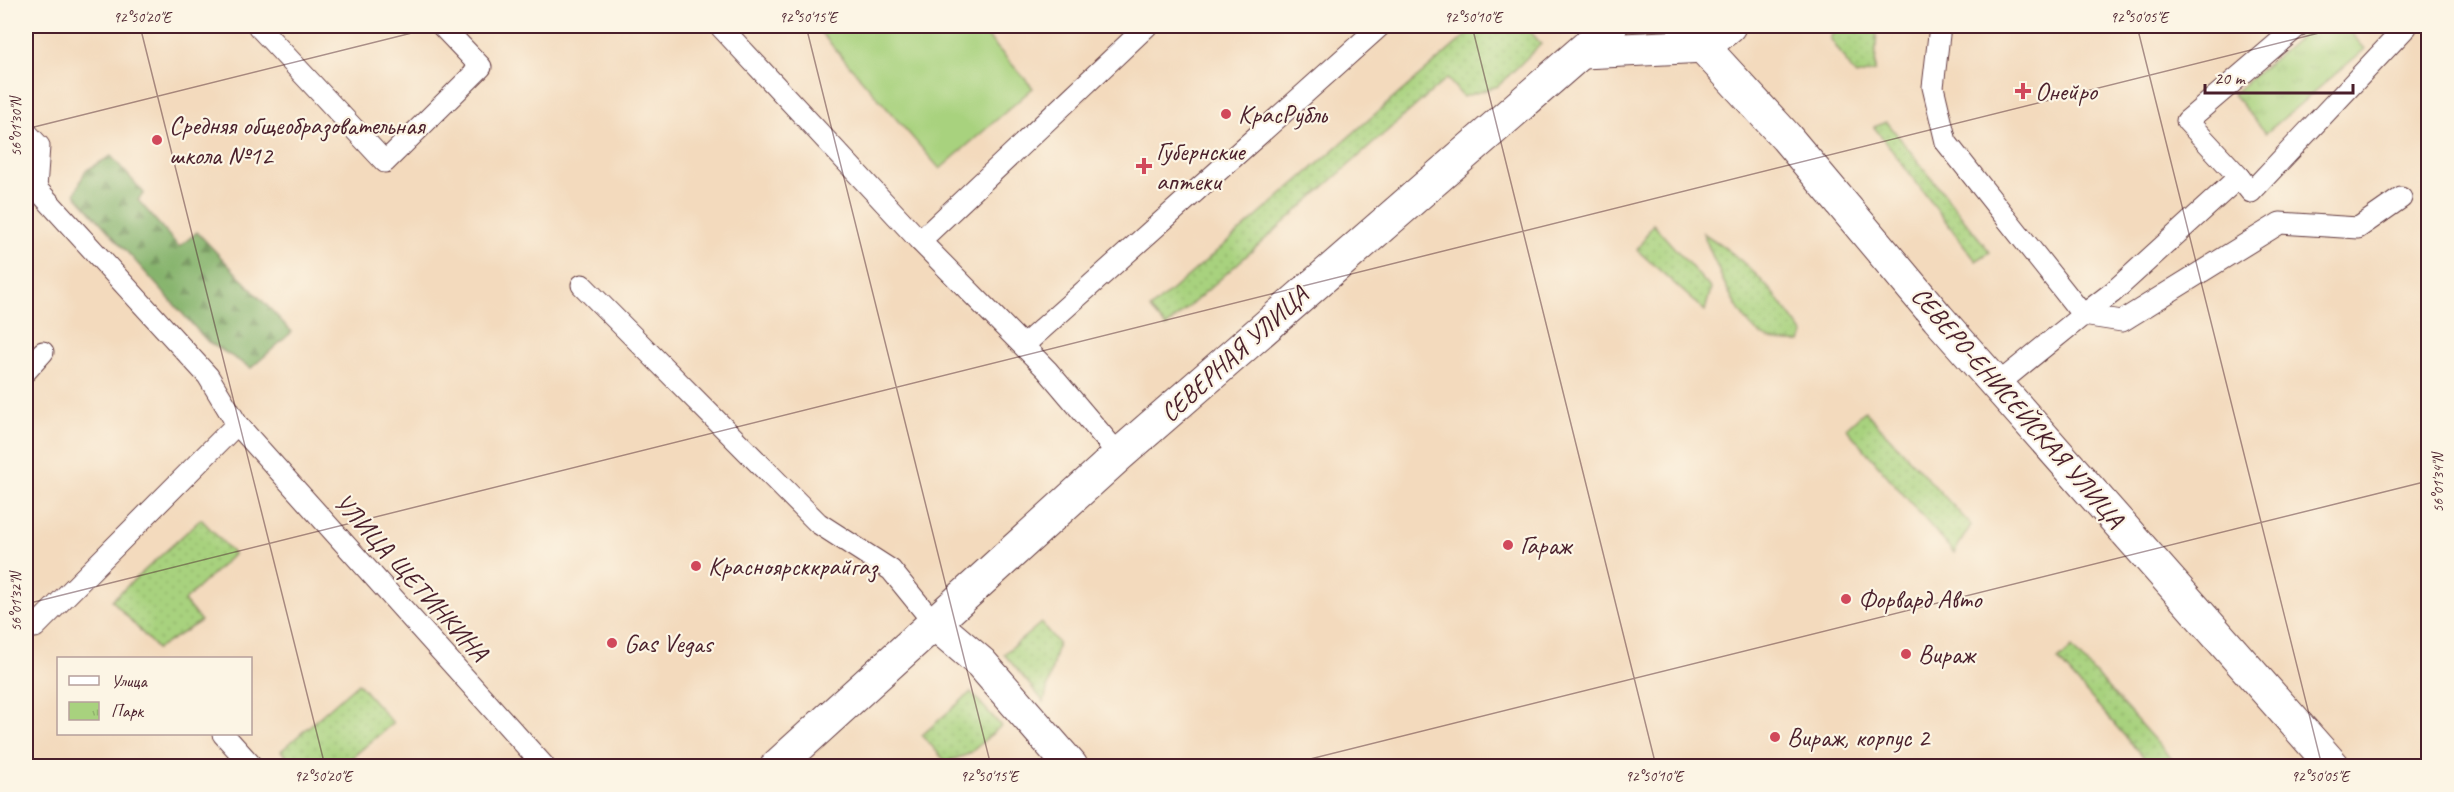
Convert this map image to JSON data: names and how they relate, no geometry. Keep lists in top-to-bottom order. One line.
{"streets":{"street":["СЕВЕРНАЯ УЛИЦА","СЕВЕРО-ЕНИСЕЙСКАЯ УЛИЦА"],"lane":["УЛИЦА ЩЕТИНКИНА"]},"places":{"health":["Онейро","Губернские аптеки"],"other":["КрасРубль","Средняя общеобразовательная школа №12","Гараж","Красноярсккрайгаз","Форвард Авто","Gas Vegas","Вираж","Вираж, корпус 2"]},"legend":["Улица","Парк"],"scale_bar":"20 m","coordinates":["92°50'20\"E","92°50'15\"E","92°50'10\"E","92°50'05\"E","56°01'30\"N","56°01'34\"N","56°01'32\"N"]}
